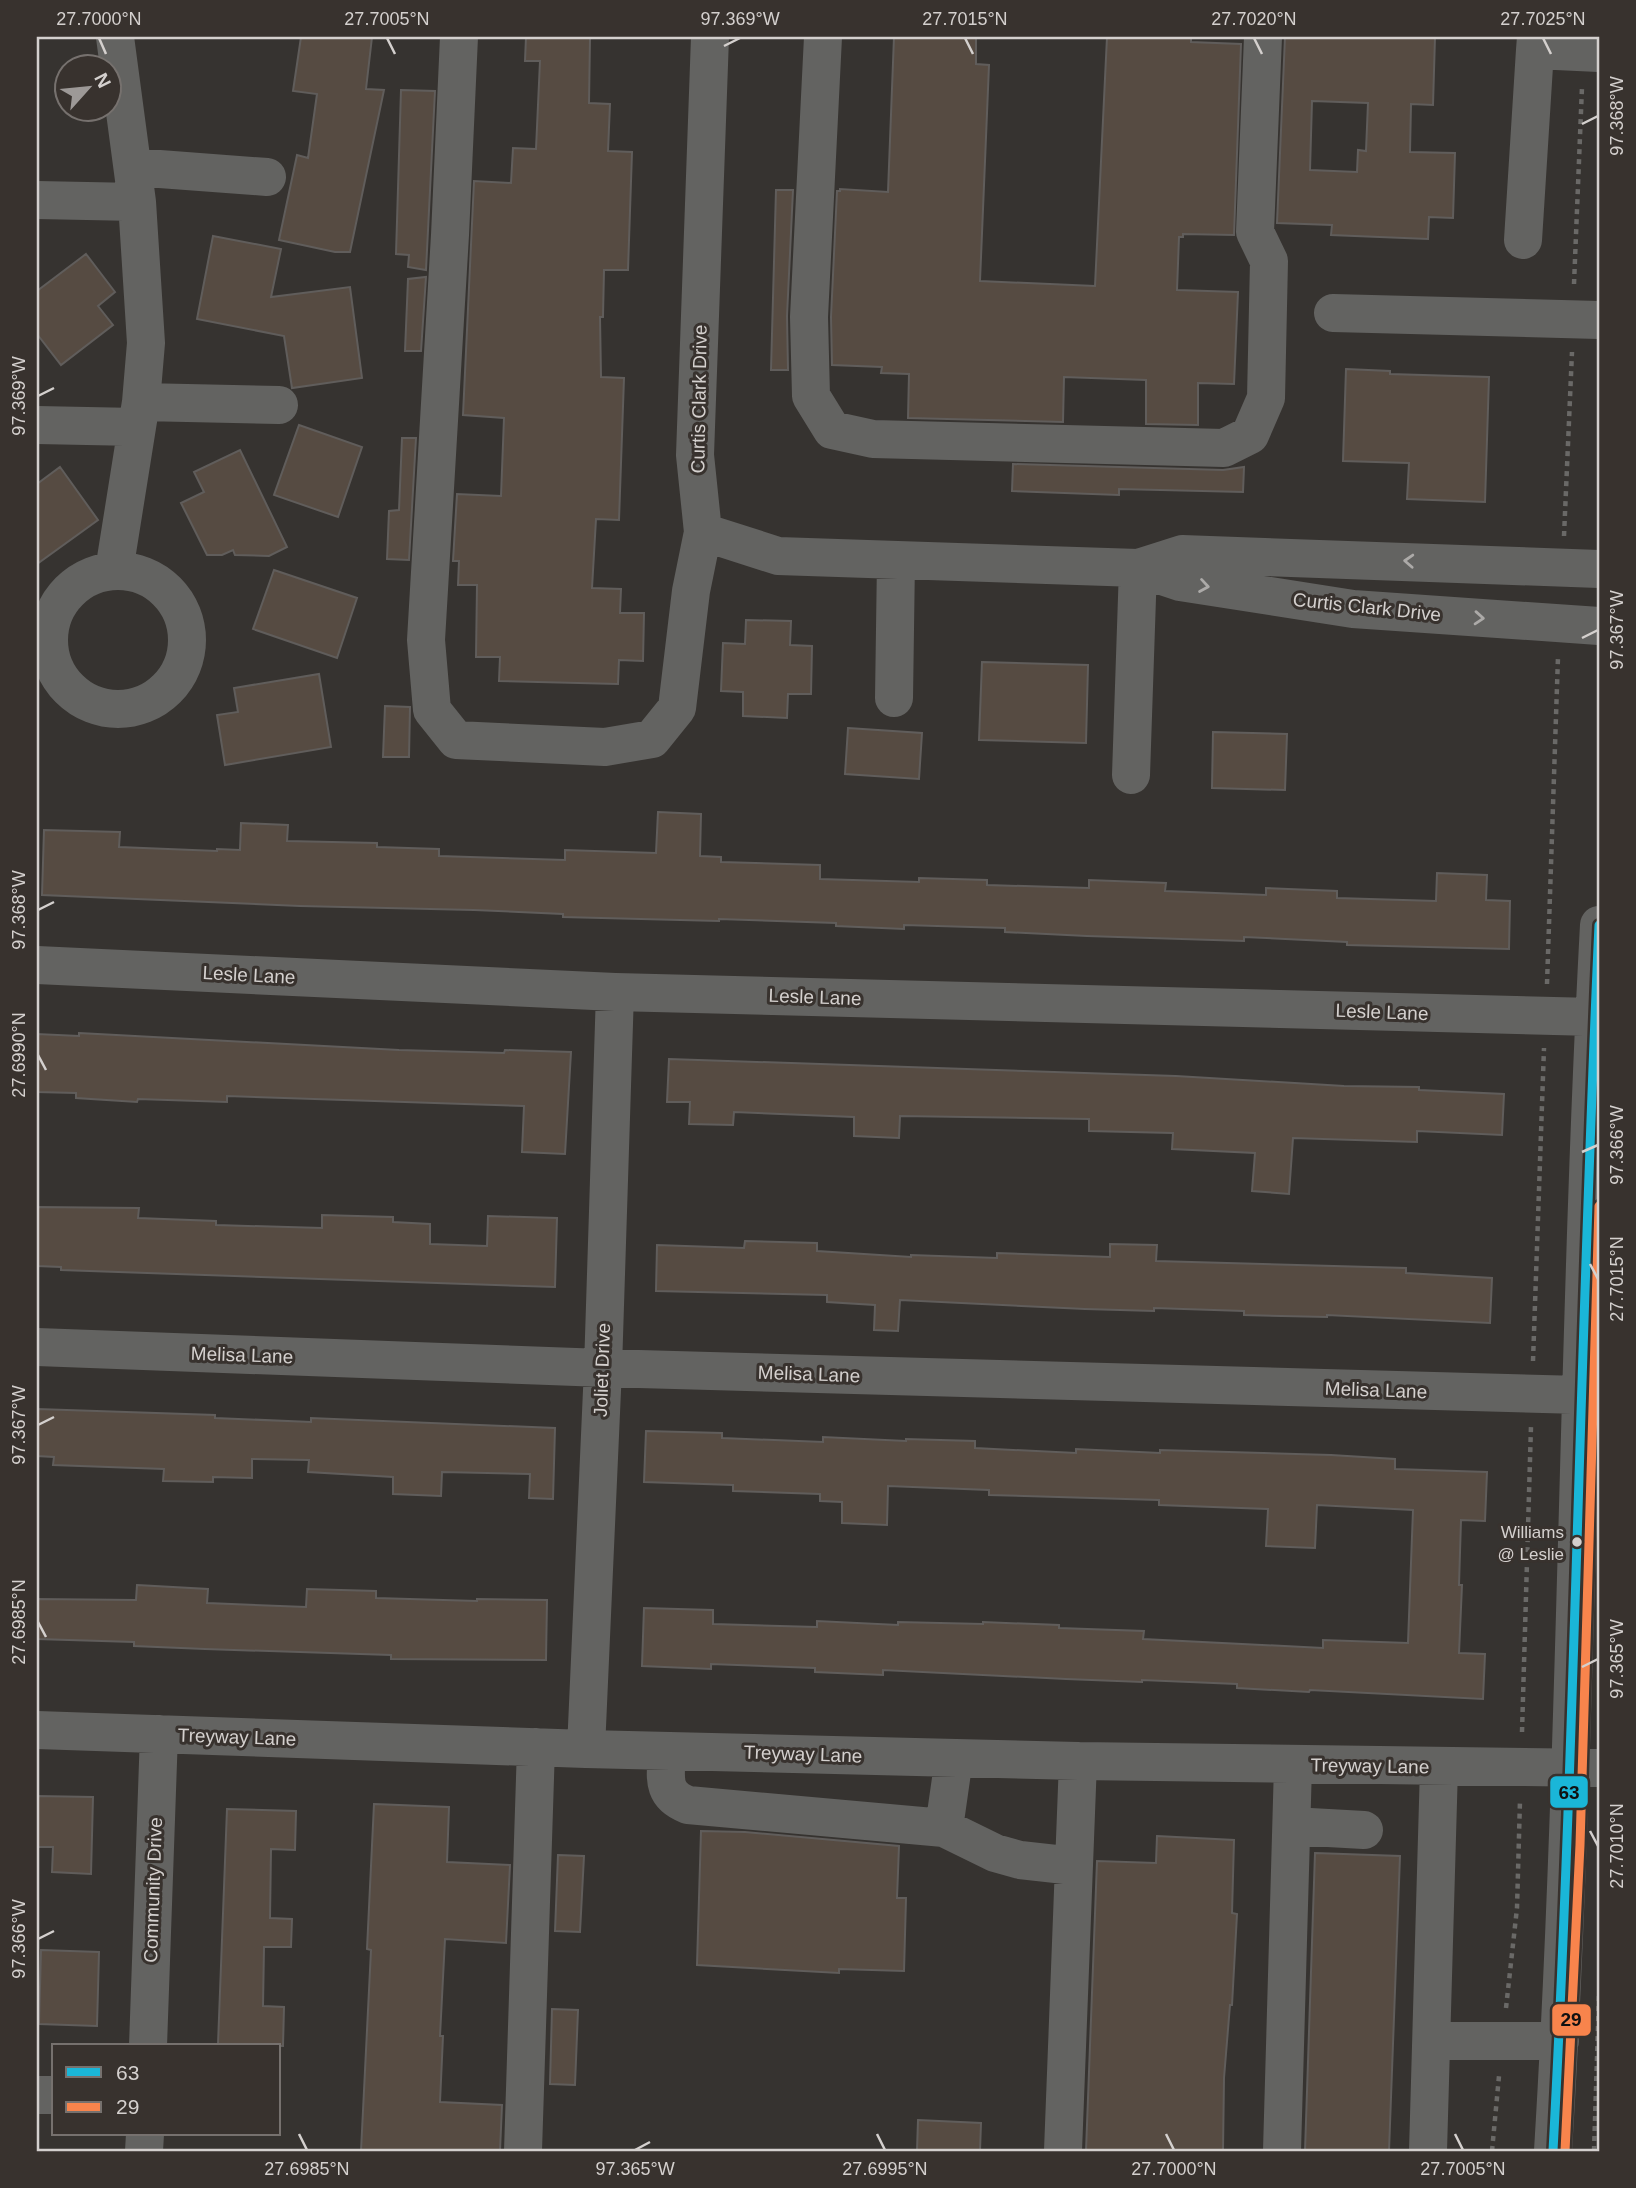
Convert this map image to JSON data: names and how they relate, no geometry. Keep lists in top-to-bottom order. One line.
{"streets":{"street":["Curtis Clark Drive","Lesle Lane","Melisa Lane","Joliet Drive","Treyway Lane","Community Drive"]},"crossings":[["Lesle Lane","Joliet Drive"],["Melisa Lane","Joliet Drive"],["Joliet Drive","Treyway Lane"],["Treyway Lane","Community Drive"]],"places":["Williams @ Leslie"],"lines":["transit line 63","transit line 29"],"legend":["63","29"],"north":"top right","coordinates":["27.7000°N","27.7005°N","97.369°W","27.7015°N","27.7020°N","27.7025°N","97.368°W","97.367°W","27.6990°N","97.366°W","27.6985°N","97.365°W","27.7010°N","27.6995°N"]}
